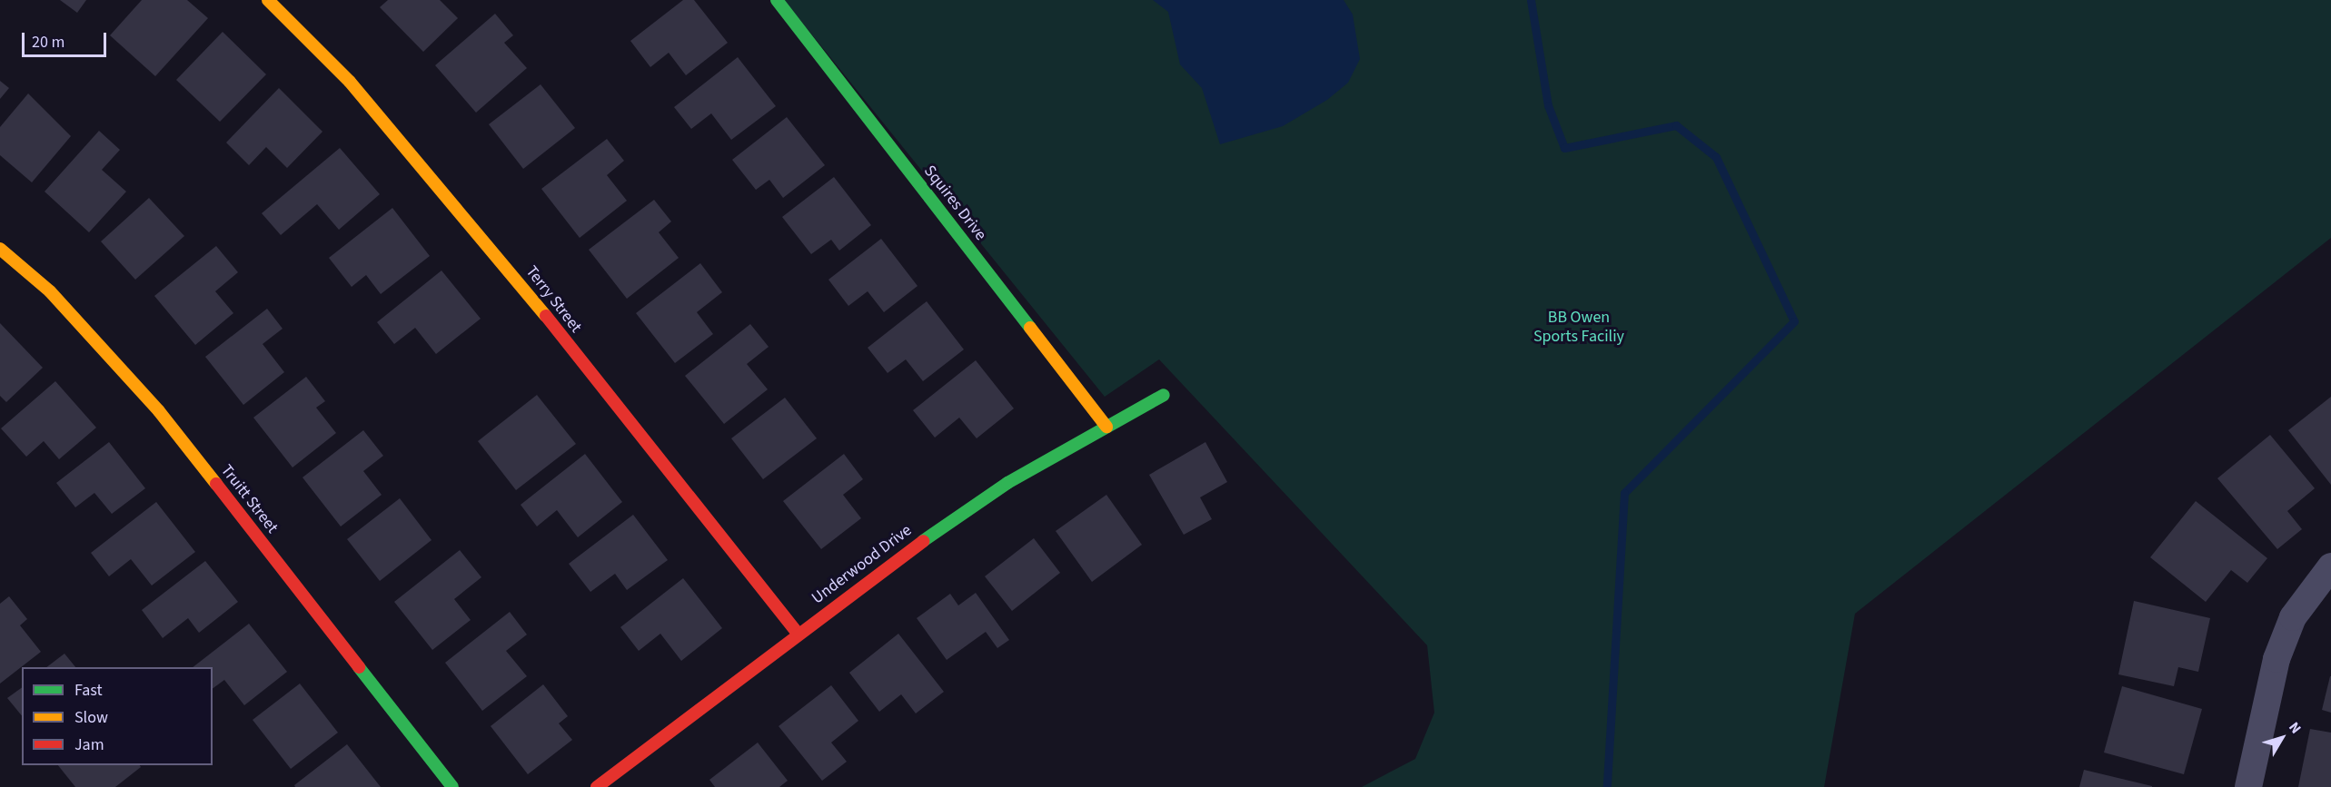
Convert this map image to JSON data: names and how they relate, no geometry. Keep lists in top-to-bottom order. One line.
{"streets":{"street":["Squires Drive","Terry Street","Truitt Street","Underwood Drive"]},"crossings":[["Squires Drive","Underwood Drive"],["Terry Street","Underwood Drive"]],"parks":["BB Owen Sports Faciliy"],"legend":["Fast","Slow","Jam"],"scale_bar":"20 m","north":"top right"}
